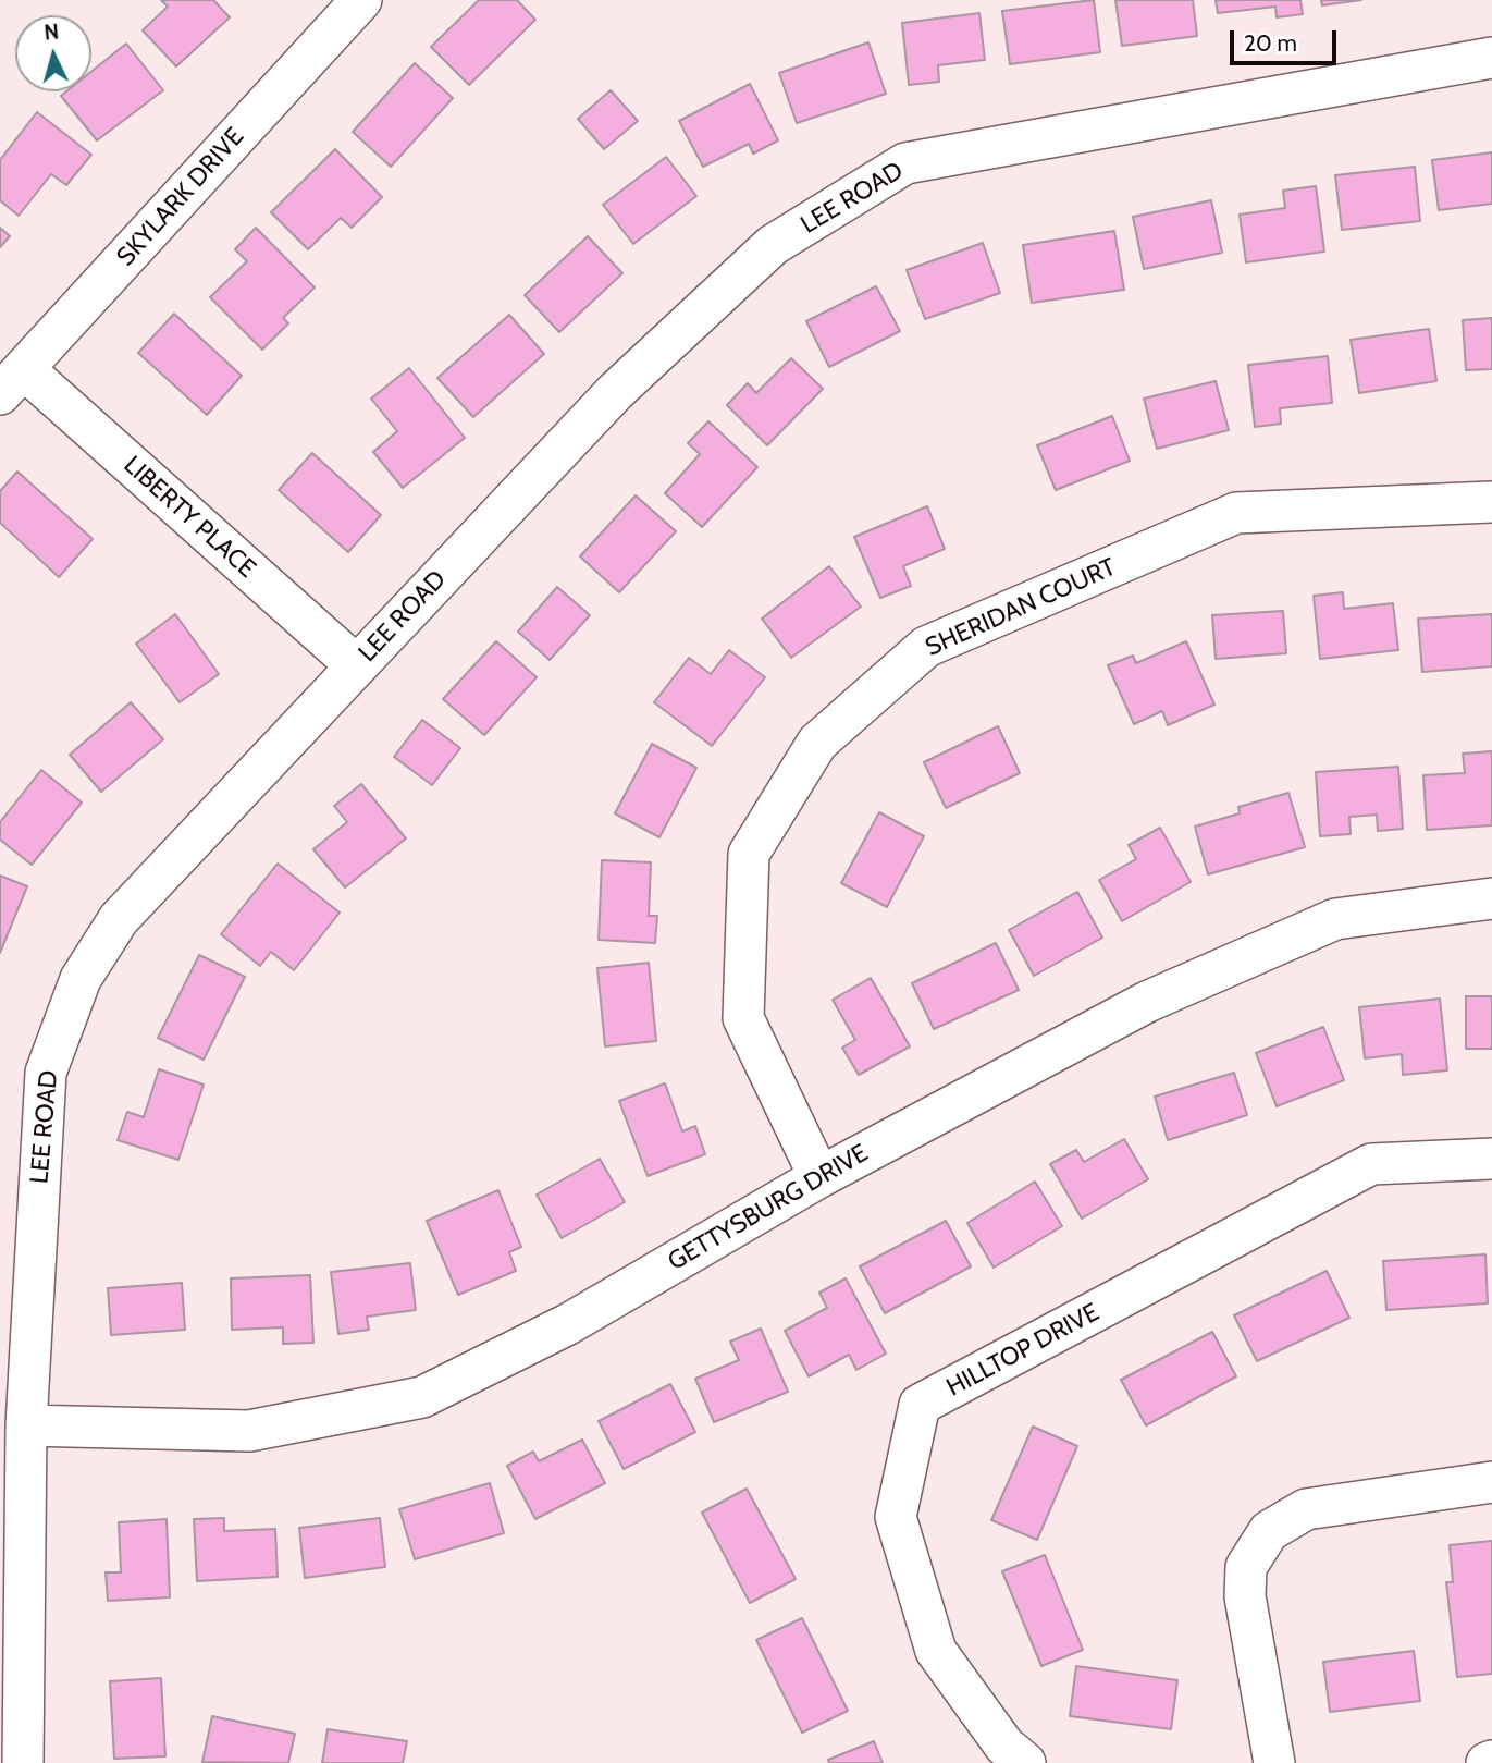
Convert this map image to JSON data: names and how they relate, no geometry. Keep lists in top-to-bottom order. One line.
{"streets":{"street":["SKYLARK DRIVE","LEE ROAD","LIBERTY PLACE","SHERIDAN COURT","GETTYSBURG DRIVE","HILLTOP DRIVE"]},"crossings":[["SKYLARK DRIVE","LIBERTY PLACE"],["LEE ROAD","LIBERTY PLACE"],["LEE ROAD","GETTYSBURG DRIVE"],["SHERIDAN COURT","GETTYSBURG DRIVE"]],"scale_bar":"20 m","north":"top"}
